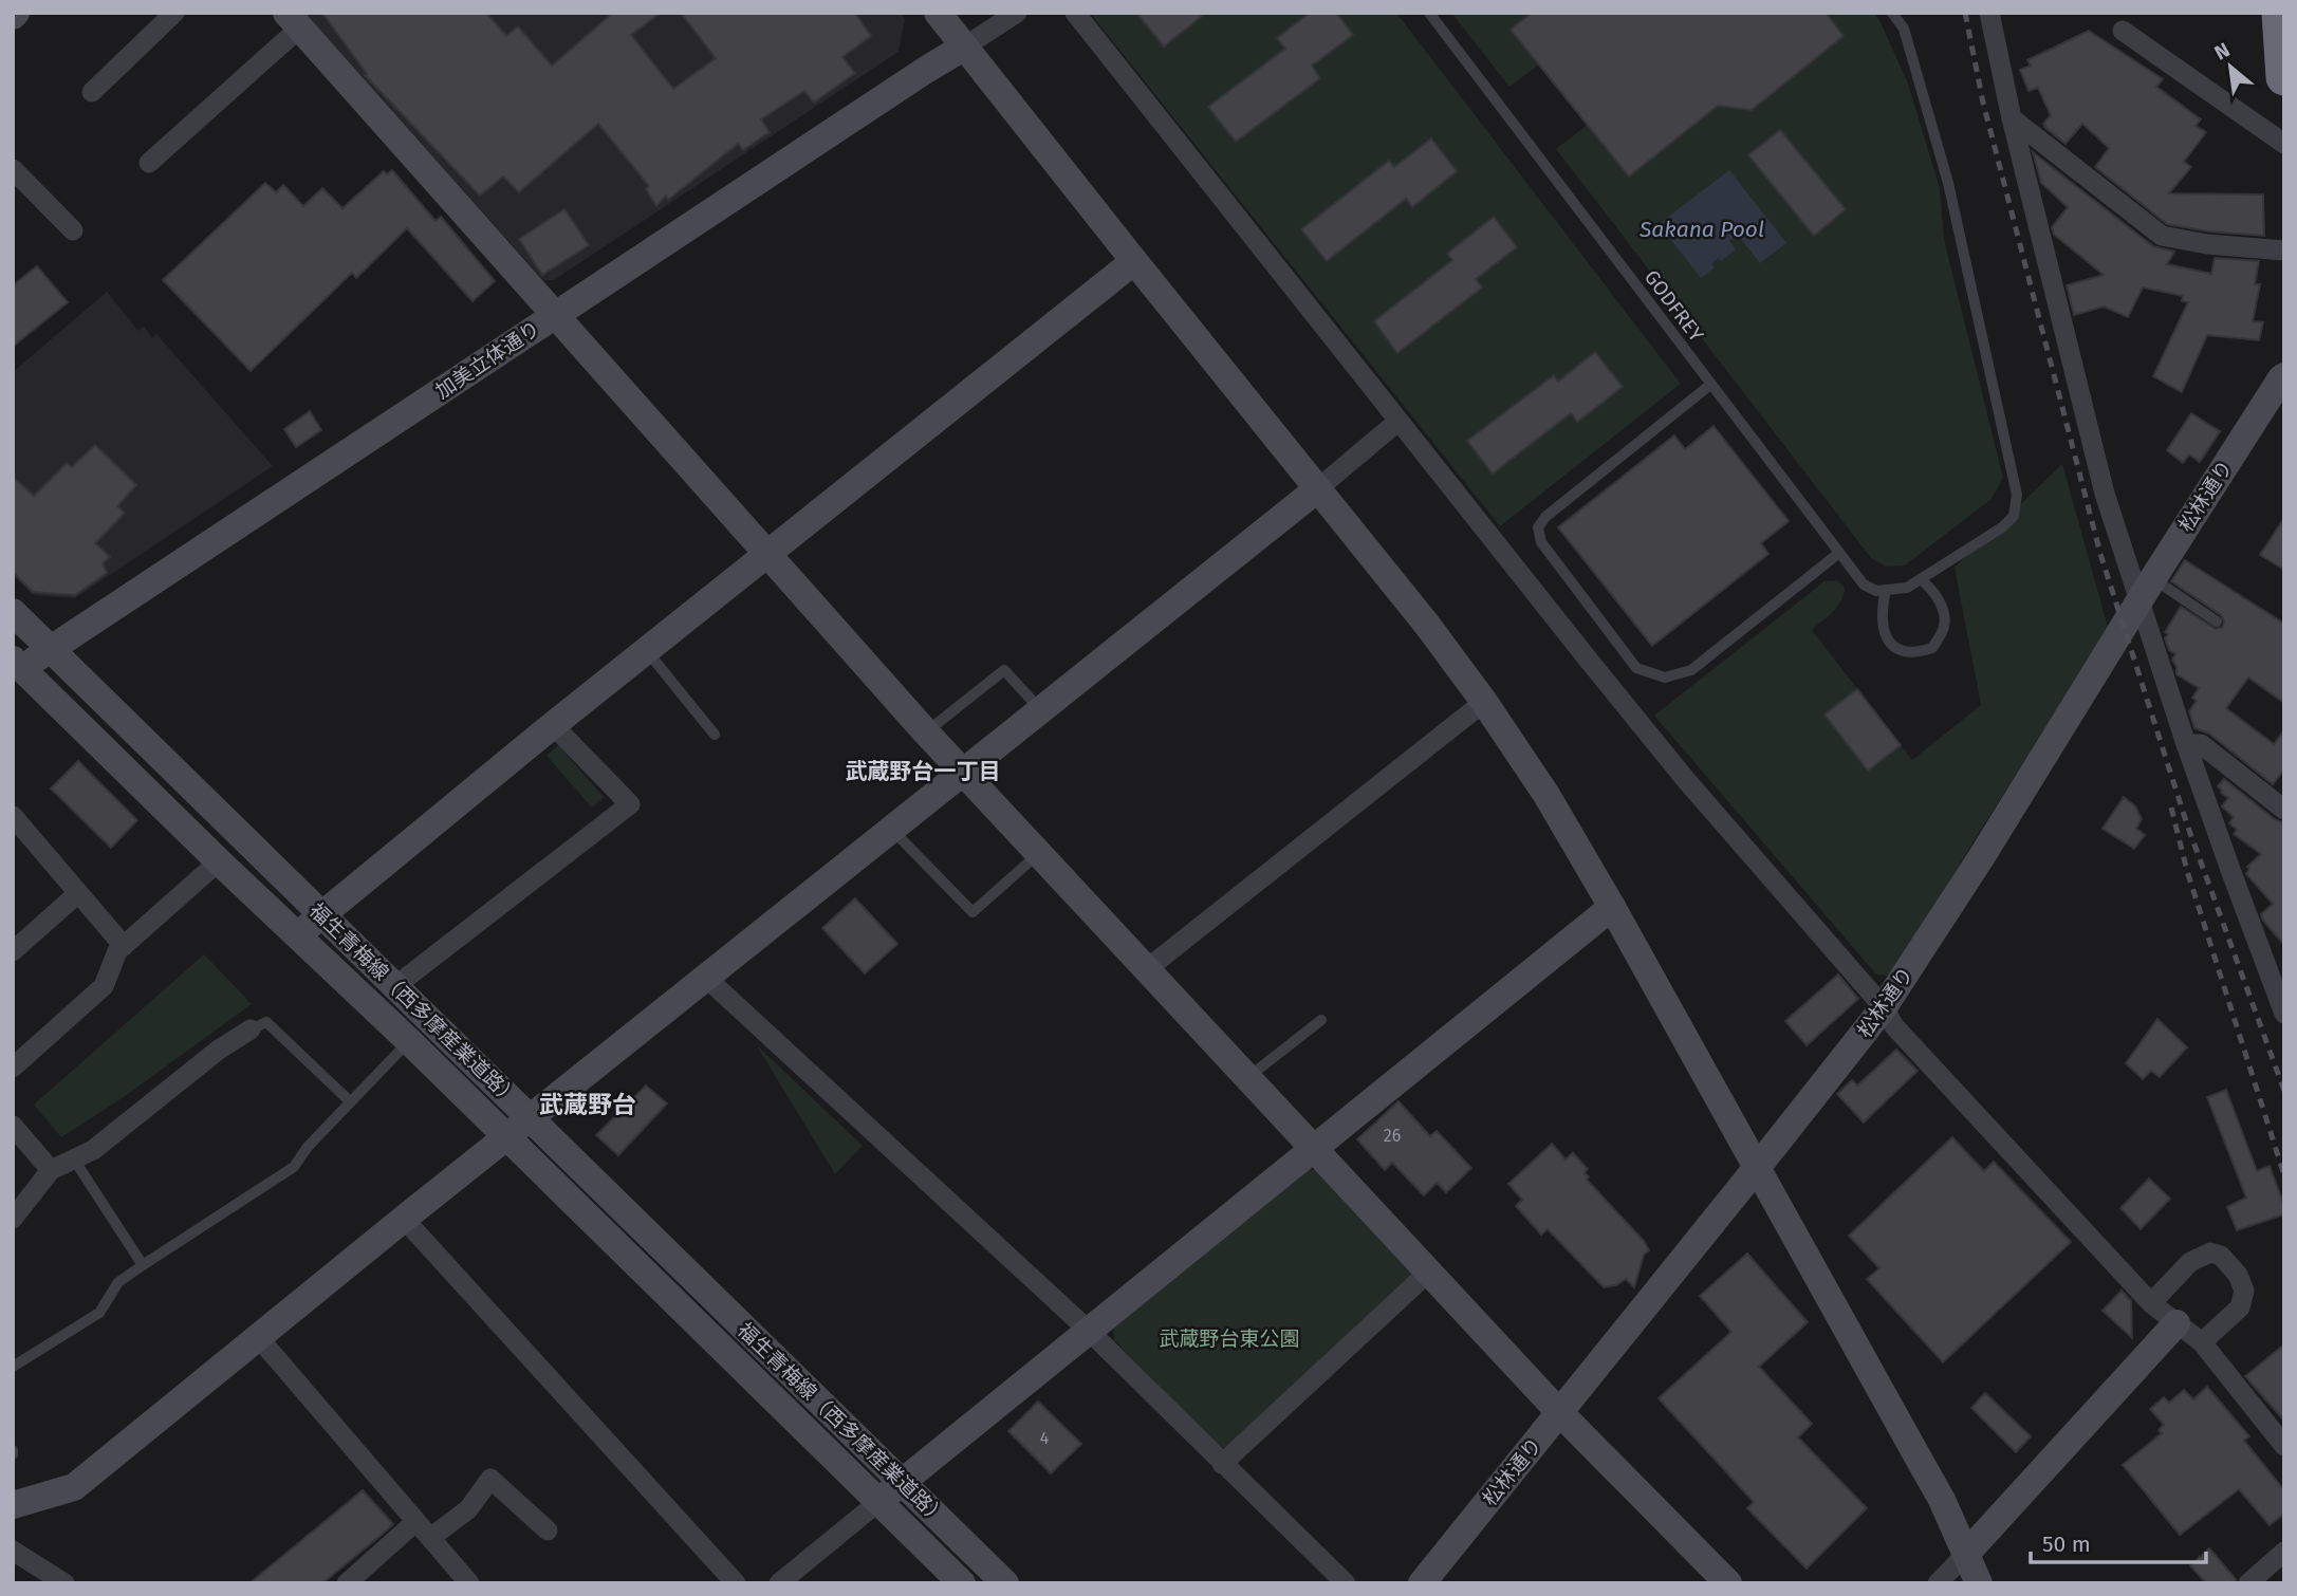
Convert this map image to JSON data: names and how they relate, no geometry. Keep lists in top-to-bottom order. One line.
{"streets":{"street":["加美立体通り","松林通り","福生青梅線（西多摩産業道路）"],"lane":["GODFREY"]},"crossings":[["加美立体通り","福生青梅線（西多摩産業道路）"]],"districts":["武蔵野台一丁目","武蔵野台"],"water":["Sakana Pool"],"parks":["武蔵野台東公園"],"house_numbers":["26","4"],"scale_bar":"50 m","north":"top left"}
